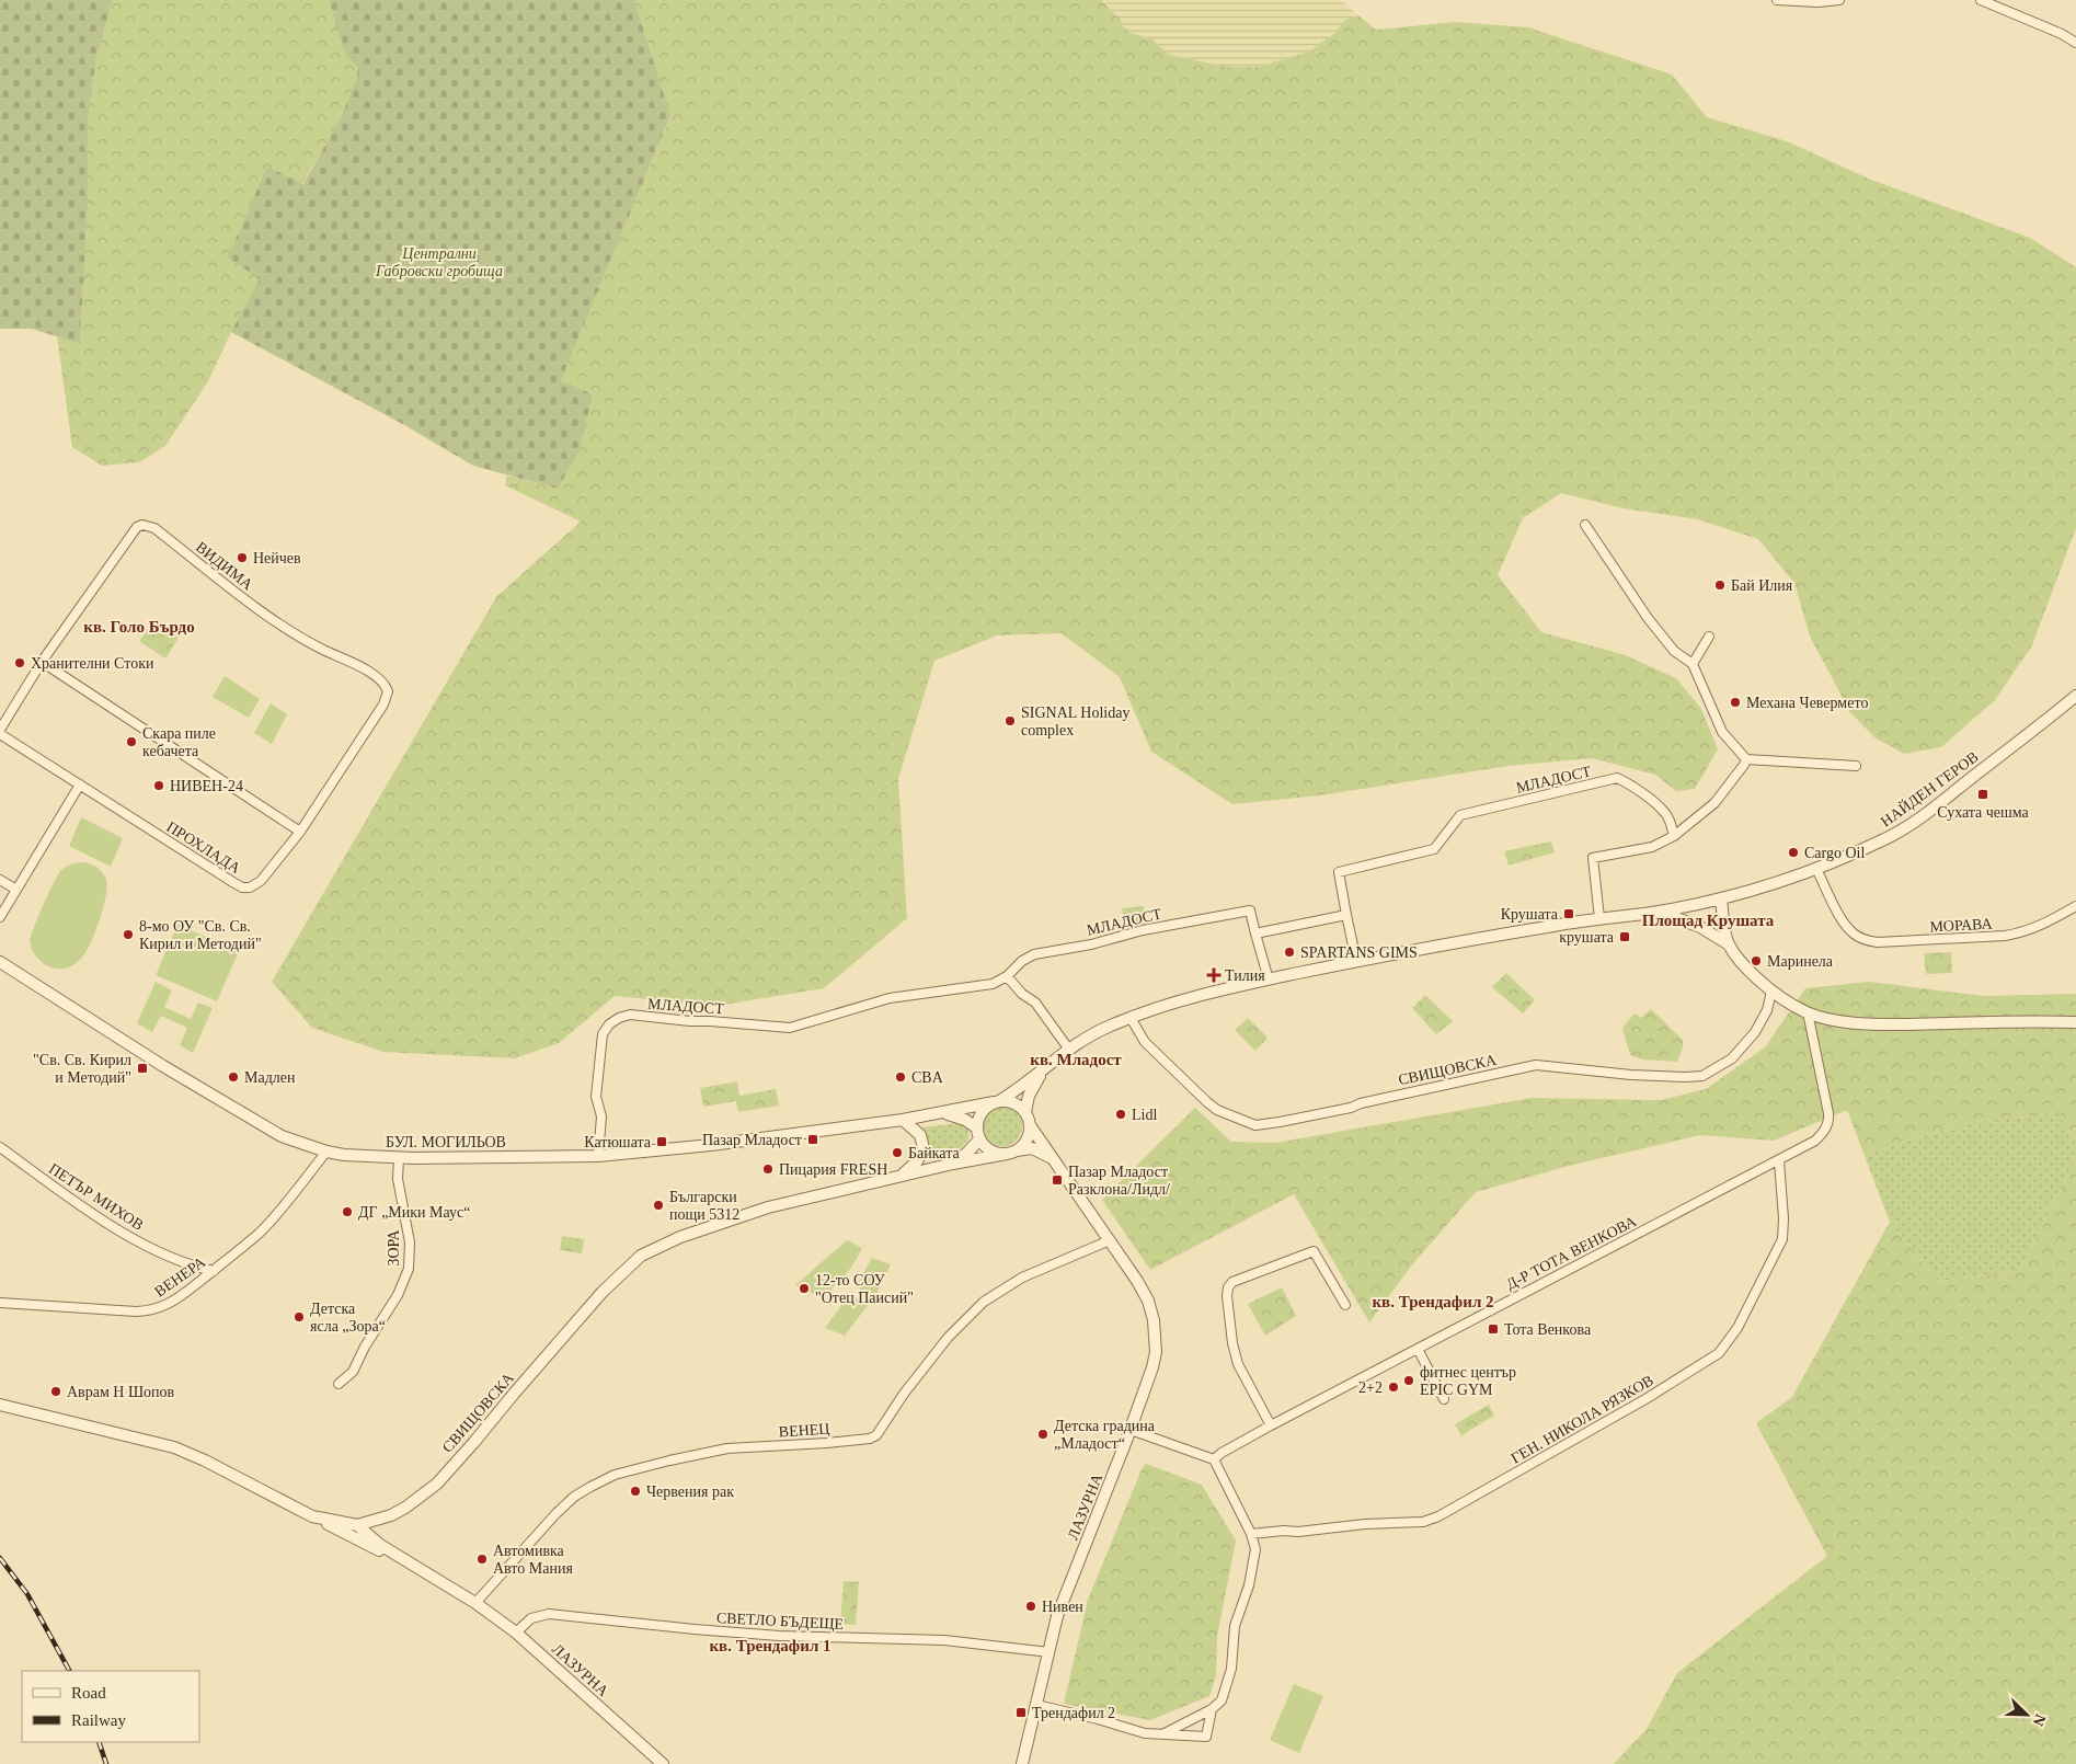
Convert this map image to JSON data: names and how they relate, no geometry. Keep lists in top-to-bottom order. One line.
{"streets":{"street":["ВИДИМА","МЛАДОСТ","НАЙДЕН ГЕРОВ","ПРОХЛАДА","МОРАВА","СВИЩОВСКА","БУЛ. МОГИЛЬОВ","ПЕТЪР МИХОВ","ЗОРА","Д-Р ТОТА ВЕНКОВА","ВЕНЕРА","ГЕН. НИКОЛА РЯЗКОВ","ВЕНЕЦ","ЛАЗУРНА","СВЕТЛО БЪДЕЩЕ"]},"crossings":[["ВИДИМА","ПРОХЛАДА"],["МЛАДОСТ","БУЛ. МОГИЛЬОВ"],["НАЙДЕН ГЕРОВ","МОРАВА"],["СВИЩОВСКА","БУЛ. МОГИЛЬОВ"],["СВИЩОВСКА","ЛАЗУРНА"],["БУЛ. МОГИЛЬОВ","ЗОРА"],["БУЛ. МОГИЛЬОВ","ВЕНЕРА"],["БУЛ. МОГИЛЬОВ","ЛАЗУРНА"],["ПЕТЪР МИХОВ","ВЕНЕРА"],["Д-Р ТОТА ВЕНКОВА","ГЕН. НИКОЛА РЯЗКОВ"],["ВЕНЕЦ","ЛАЗУРНА"],["ЛАЗУРНА","СВЕТЛО БЪДЕЩЕ"]],"districts":["кв. Голо Бърдо","Площад Крушата","кв. Младост","кв. Трендафил 2","кв. Трендафил 1"],"parks":["Централни Габровски гробища"],"places":{"other":["Нейчев","Бай Илия","Хранителни Стоки","Механа Чевермето","SIGNAL Holiday complex","Скара пиле кебачета","НИВЕН-24","Cargo Oil","8-мо ОУ \"Св. Св. Кирил и Методий\"","SPARTANS GIMS","Маринела","Мадлен","CBA","Lidl","Байката","Пицария FRESH","Български пощи 5312","ДГ „Мики Маус“","12-то СОУ \"Отец Паисий\"","Детска ясла „Зора“","фитнес център EPIC GYM","2+2","Аврам Н Шопов","Детска градина „Младост“","Червения рак","Автомивка Авто Мания","Нивен"],"transit":["Сухата чешма","Крушата","крушата","\"Св. Св. Кирил и Методий\"","Пазар Младост","Катюшата","Пазар Младост Разклона/Лидл/","Тота Венкова","Трендафил 2"],"health":["Тилия"]},"legend":["Road","Railway"],"north":"bottom right"}
